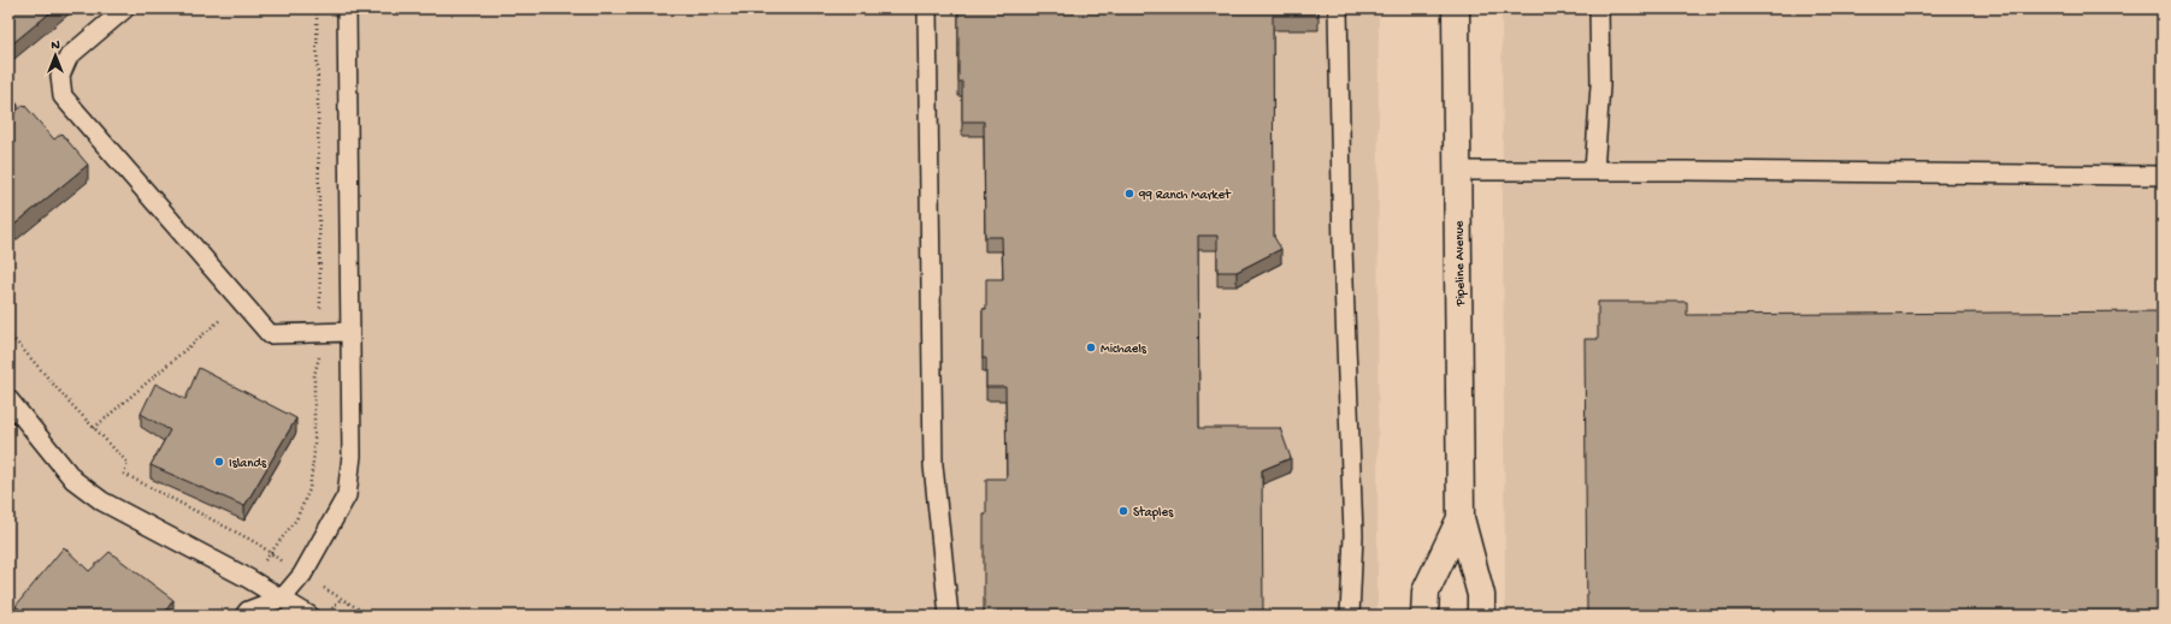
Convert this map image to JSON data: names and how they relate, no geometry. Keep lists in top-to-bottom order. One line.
{"streets":{"main road":["Pipeline Avenue"]},"places":["99 Ranch Market","Michaels","Islands","Staples"],"north":"top"}
